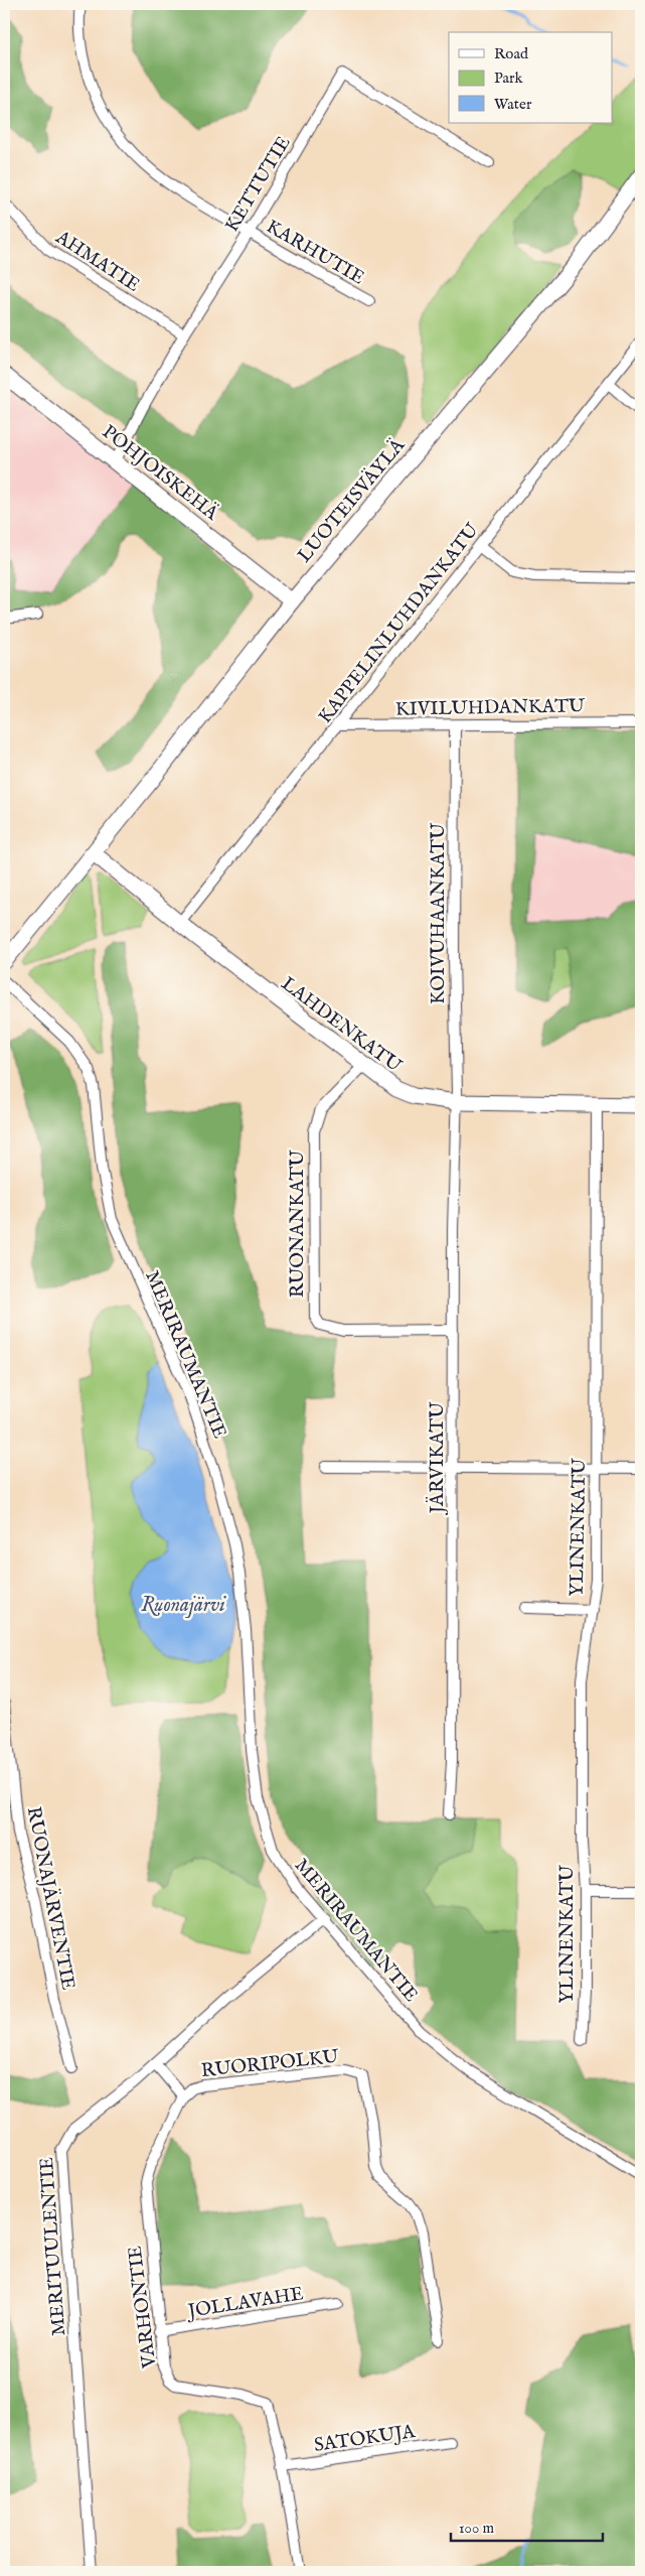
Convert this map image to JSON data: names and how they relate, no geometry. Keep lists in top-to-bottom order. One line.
{"streets":{"main road":["POHJOISKEHÄ","LUOTEISVÄYLÄ","LAHDENKATU"],"street":["KETTUTIE","KARHUTIE","AHMATIE","KAPPELINLUHDANKATU","KIVILUHDANKATU","KOIVUHAANKATU","RUONANKATU","MERIRAUMANTIE","JÄRVIKATU","YLINENKATU","RUONAJÄRVENTIE","RUORIPOLKU","MERITUULENTIE","JOLLAVAHE","VARHONTIE","SATOKUJA"]},"crossings":[["KETTUTIE","KARHUTIE"],["KETTUTIE","AHMATIE"],["KETTUTIE","POHJOISKEHÄ"],["POHJOISKEHÄ","LUOTEISVÄYLÄ"],["LUOTEISVÄYLÄ","LAHDENKATU"],["KAPPELINLUHDANKATU","KIVILUHDANKATU"],["KAPPELINLUHDANKATU","LAHDENKATU"],["KIVILUHDANKATU","KOIVUHAANKATU"],["KOIVUHAANKATU","LAHDENKATU"],["KOIVUHAANKATU","JÄRVIKATU"],["LAHDENKATU","RUONANKATU"],["LAHDENKATU","JÄRVIKATU"],["LAHDENKATU","YLINENKATU"],["RUONANKATU","JÄRVIKATU"],["MERIRAUMANTIE","MERITUULENTIE"],["RUORIPOLKU","VARHONTIE"],["JOLLAVAHE","VARHONTIE"],["VARHONTIE","SATOKUJA"]],"water":["Ruonajärvi"],"legend":["Road","Park","Water"],"scale_bar":"100 m"}
